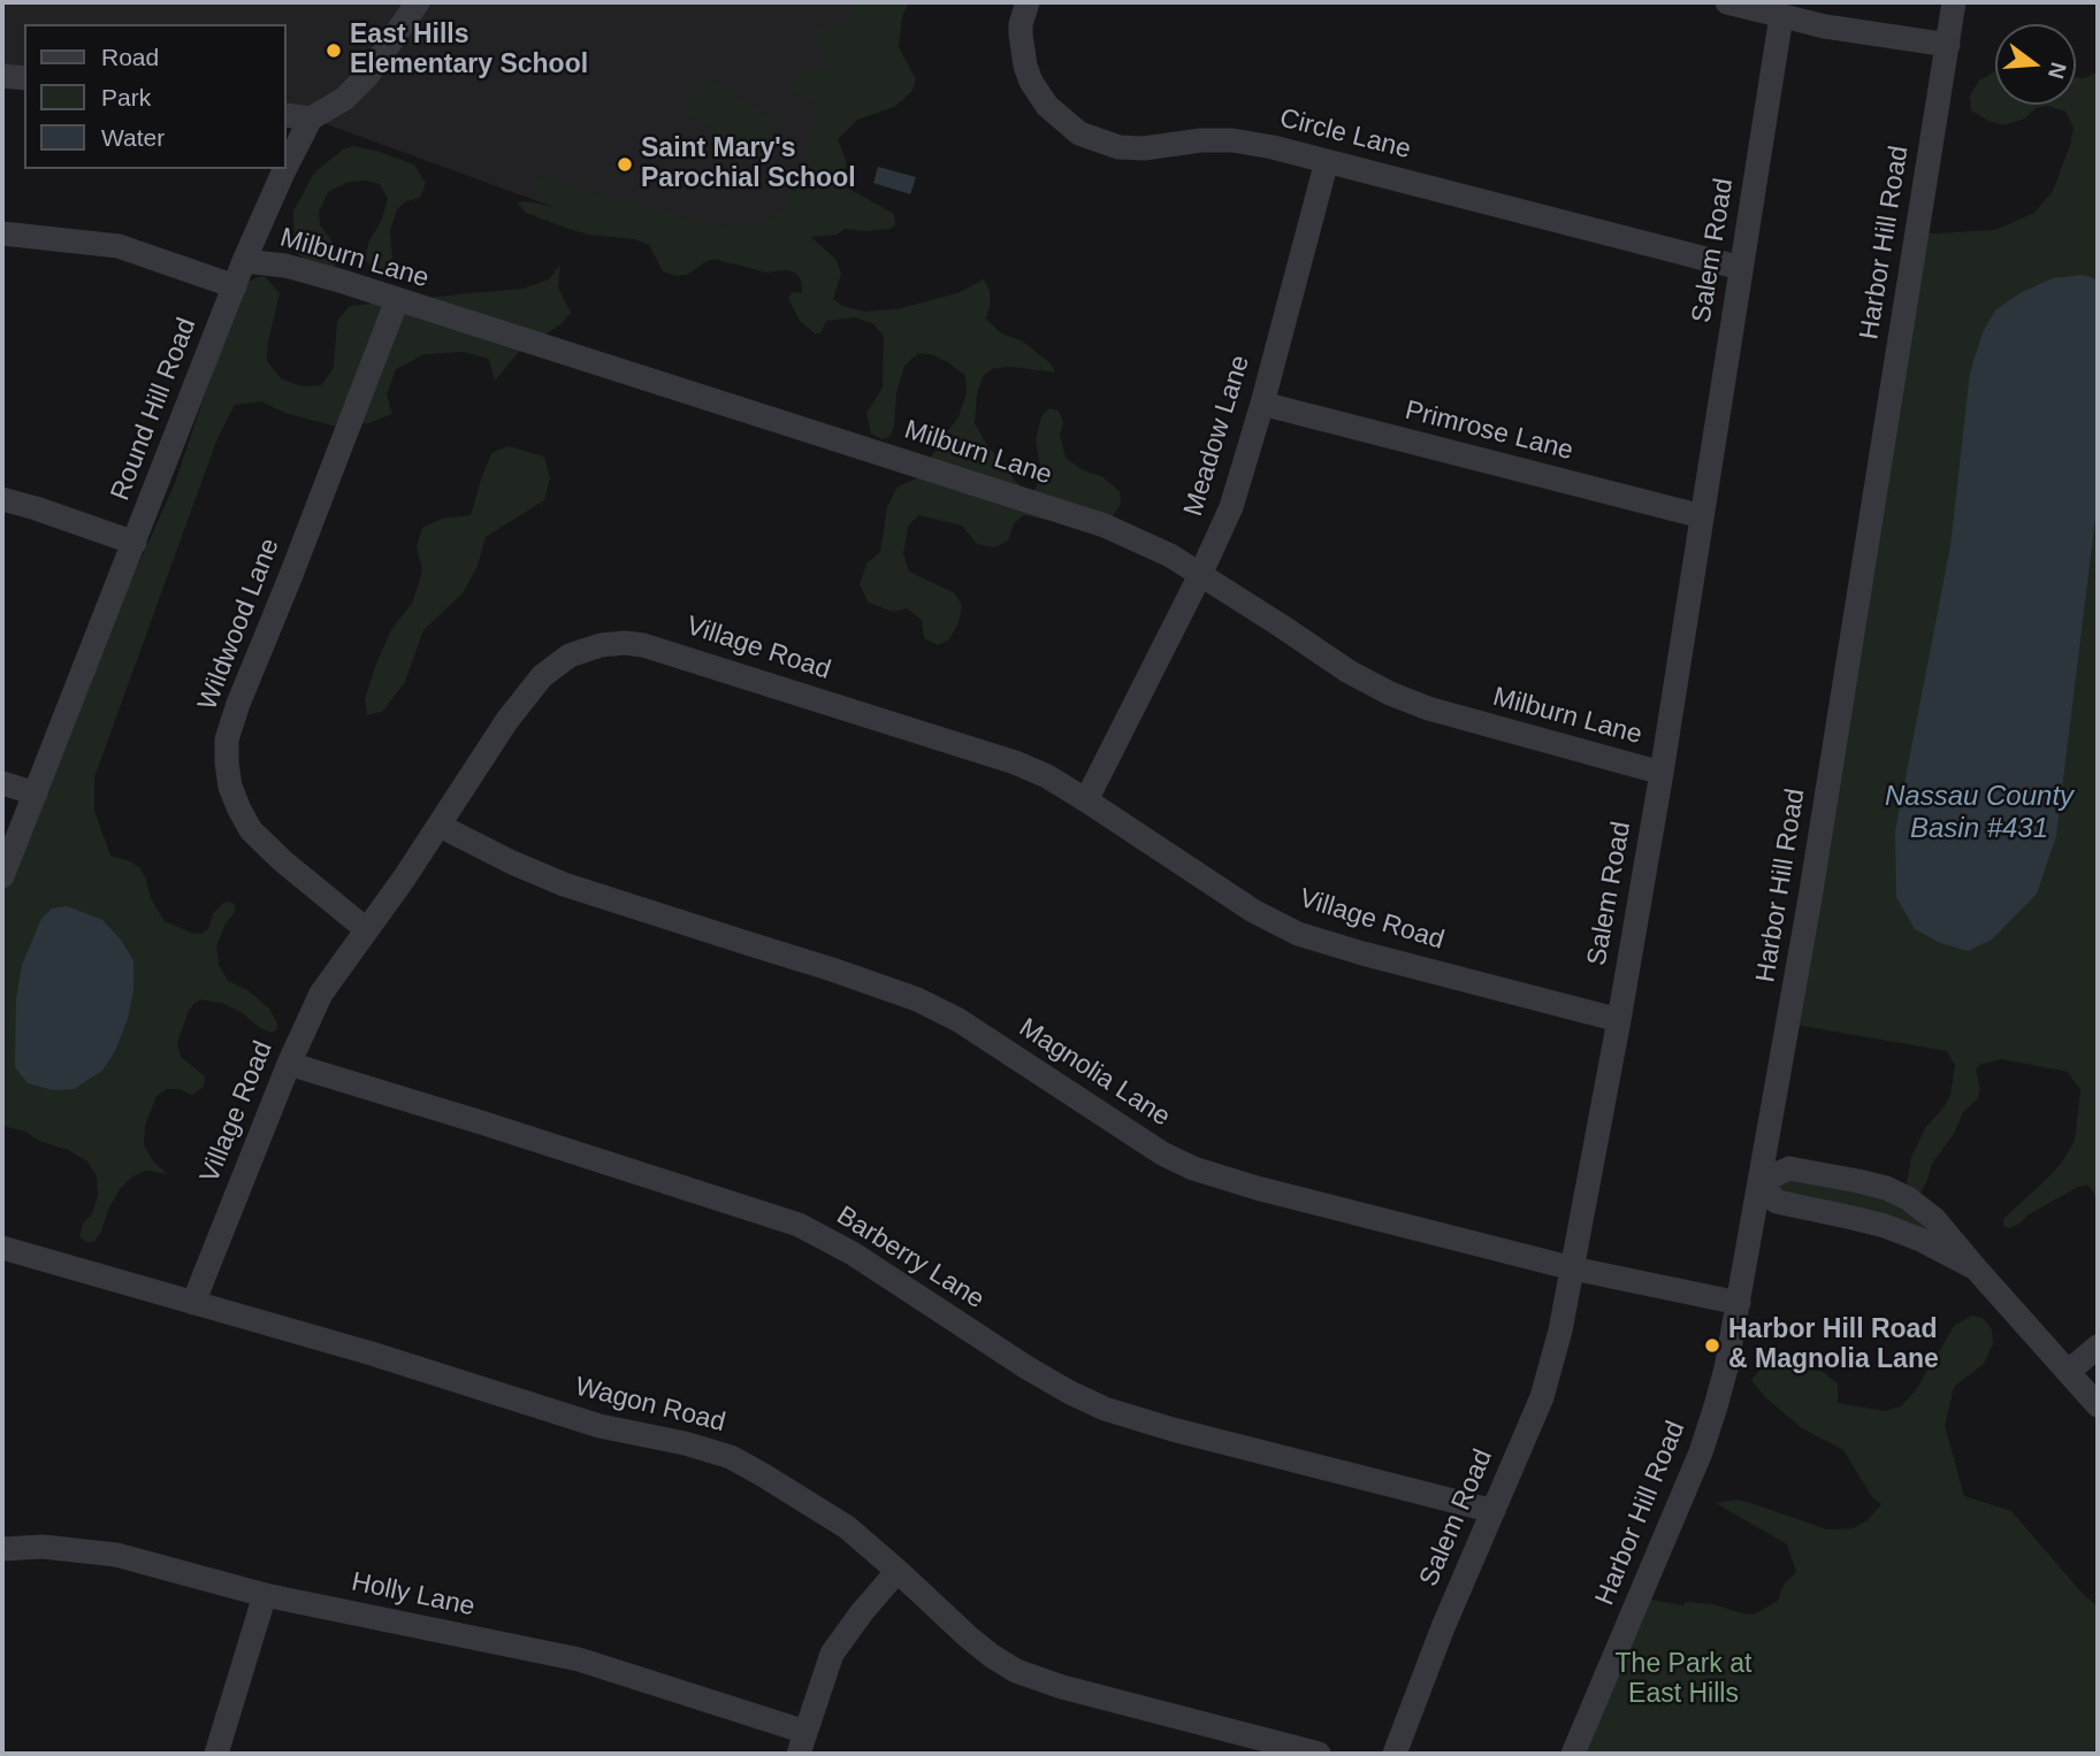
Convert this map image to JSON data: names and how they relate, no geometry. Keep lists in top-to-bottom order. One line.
{"streets":{"street":["Circle Lane","Harbor Hill Road","Salem Road","Milburn Lane","Round Hill Road","Primrose Lane","Meadow Lane","Wildwood Lane","Village Road","Magnolia Lane","Barberry Lane","Wagon Road","Holly Lane"]},"crossings":[["Circle Lane","Salem Road"],["Circle Lane","Meadow Lane"],["Harbor Hill Road","Magnolia Lane"],["Salem Road","Milburn Lane"],["Salem Road","Primrose Lane"],["Salem Road","Village Road"],["Salem Road","Magnolia Lane"],["Salem Road","Barberry Lane"],["Milburn Lane","Round Hill Road"],["Milburn Lane","Meadow Lane"],["Milburn Lane","Wildwood Lane"],["Primrose Lane","Meadow Lane"],["Meadow Lane","Village Road"],["Wildwood Lane","Village Road"],["Village Road","Magnolia Lane"],["Village Road","Barberry Lane"],["Village Road","Wagon Road"]],"water":["Nassau County Basin #431"],"parks":["The Park at East Hills"],"places":["East Hills Elementary School","Saint Mary's Parochial School","Harbor Hill Road & Magnolia Lane"],"legend":["Road","Park","Water"],"north":"right"}
